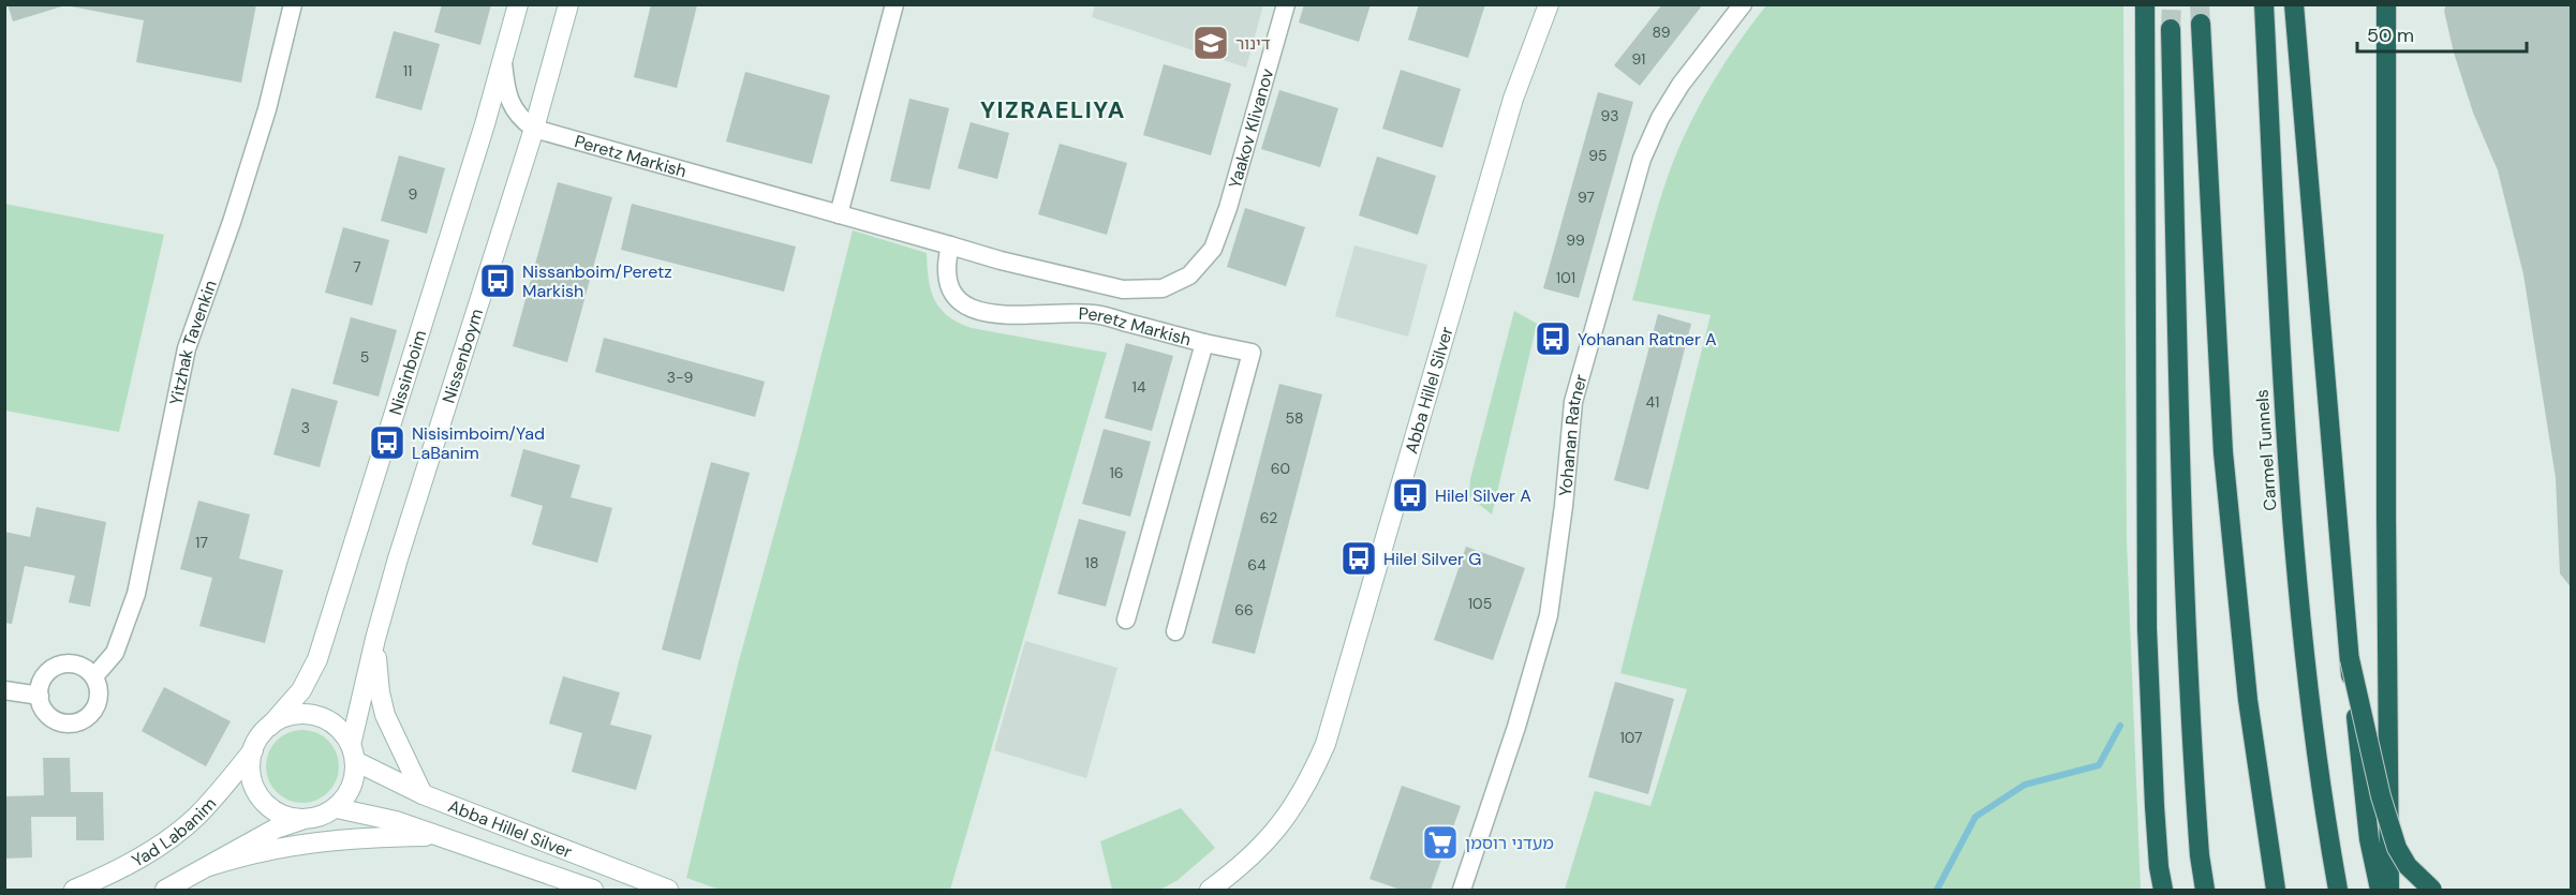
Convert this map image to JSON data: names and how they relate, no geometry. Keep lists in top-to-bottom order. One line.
{"streets":{"highway":["Carmel Tunnels"],"street":["Yaakov Klivanov","Peretz Markish","Yitzhak Tavenkin","Nissenboym","Nissinboim","Abba Hillel Silver","Yohanan Ratner","Yad Labanim"]},"crossings":[["Yaakov Klivanov","Peretz Markish"],["Peretz Markish","Nissenboym"],["Nissenboym","Nissinboim"],["Nissenboym","Abba Hillel Silver"],["Nissenboym","Yad Labanim"],["Nissinboim","Abba Hillel Silver"],["Nissinboim","Yad Labanim"],["Abba Hillel Silver","Yad Labanim"]],"districts":["YIZRAELIYA"],"places":{"school or university":["דינור"],"bus stop":["Nissanboim/Peretz Markish","Yohanan Ratner A","Nisisimboim/Yad LaBanim","Hilel Silver A","Hilel Silver G"],"supermarket":["מעדני רוסמן"]},"house_numbers":["89","91","11","93","95","9","97","99","7","101","5","3-9","14","41","58","3","60","16","62","17","18","64","105","66","107"],"scale_bar":"50 m"}
